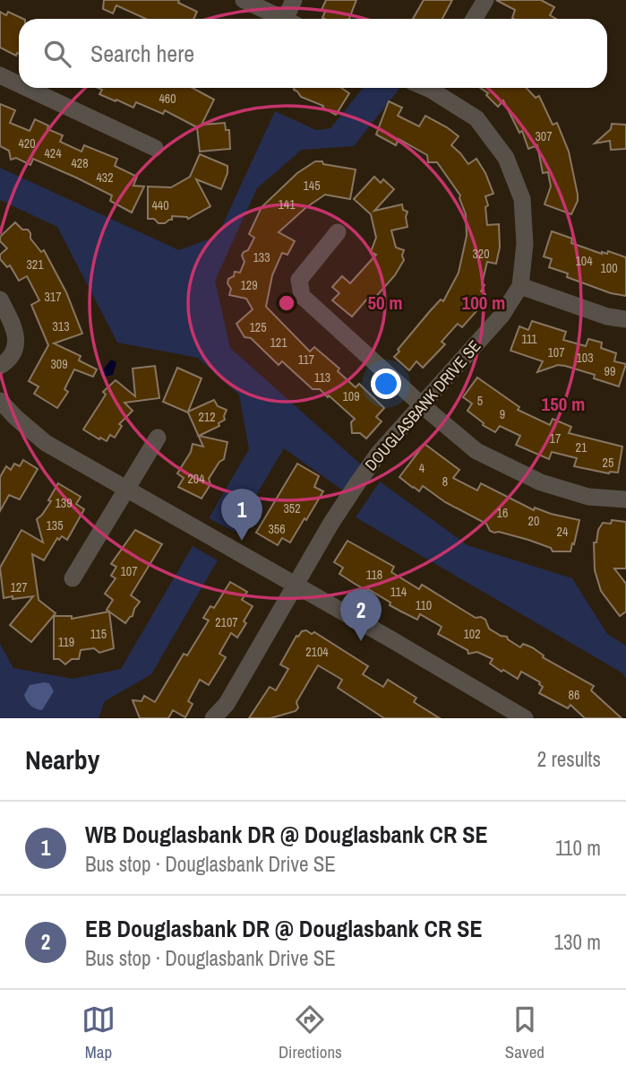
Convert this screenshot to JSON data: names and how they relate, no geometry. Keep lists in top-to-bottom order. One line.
{"streets":{"street":["DOUGLASBANK DRIVE SE"]},"house_numbers":["460","307","420","424","428","432","145","141","440","320","133","104","321","100","129","317","313","125","111","121","107","103","117","309","99","113","109","5","9","212","17","21","25","4","204","8","139","352","16","20","135","356","24","107","118","127","114","110","2107","115","102","119","2104","86"],"page":{"search":"Search here","pins":["1","2"],"heading":["Nearby","2 results"],"list":[{"mark":"1","name":"WB Douglasbank DR @ Douglasbank CR SE","note":"Bus stop · Douglasbank Drive SE","value":"110 m"},{"mark":"2","name":"EB Douglasbank DR @ Douglasbank CR SE","note":"Bus stop · Douglasbank Drive SE","value":"130 m"}],"nav":["Map","Directions","Saved"]},"rings":["50 m","100 m","150 m"]}
